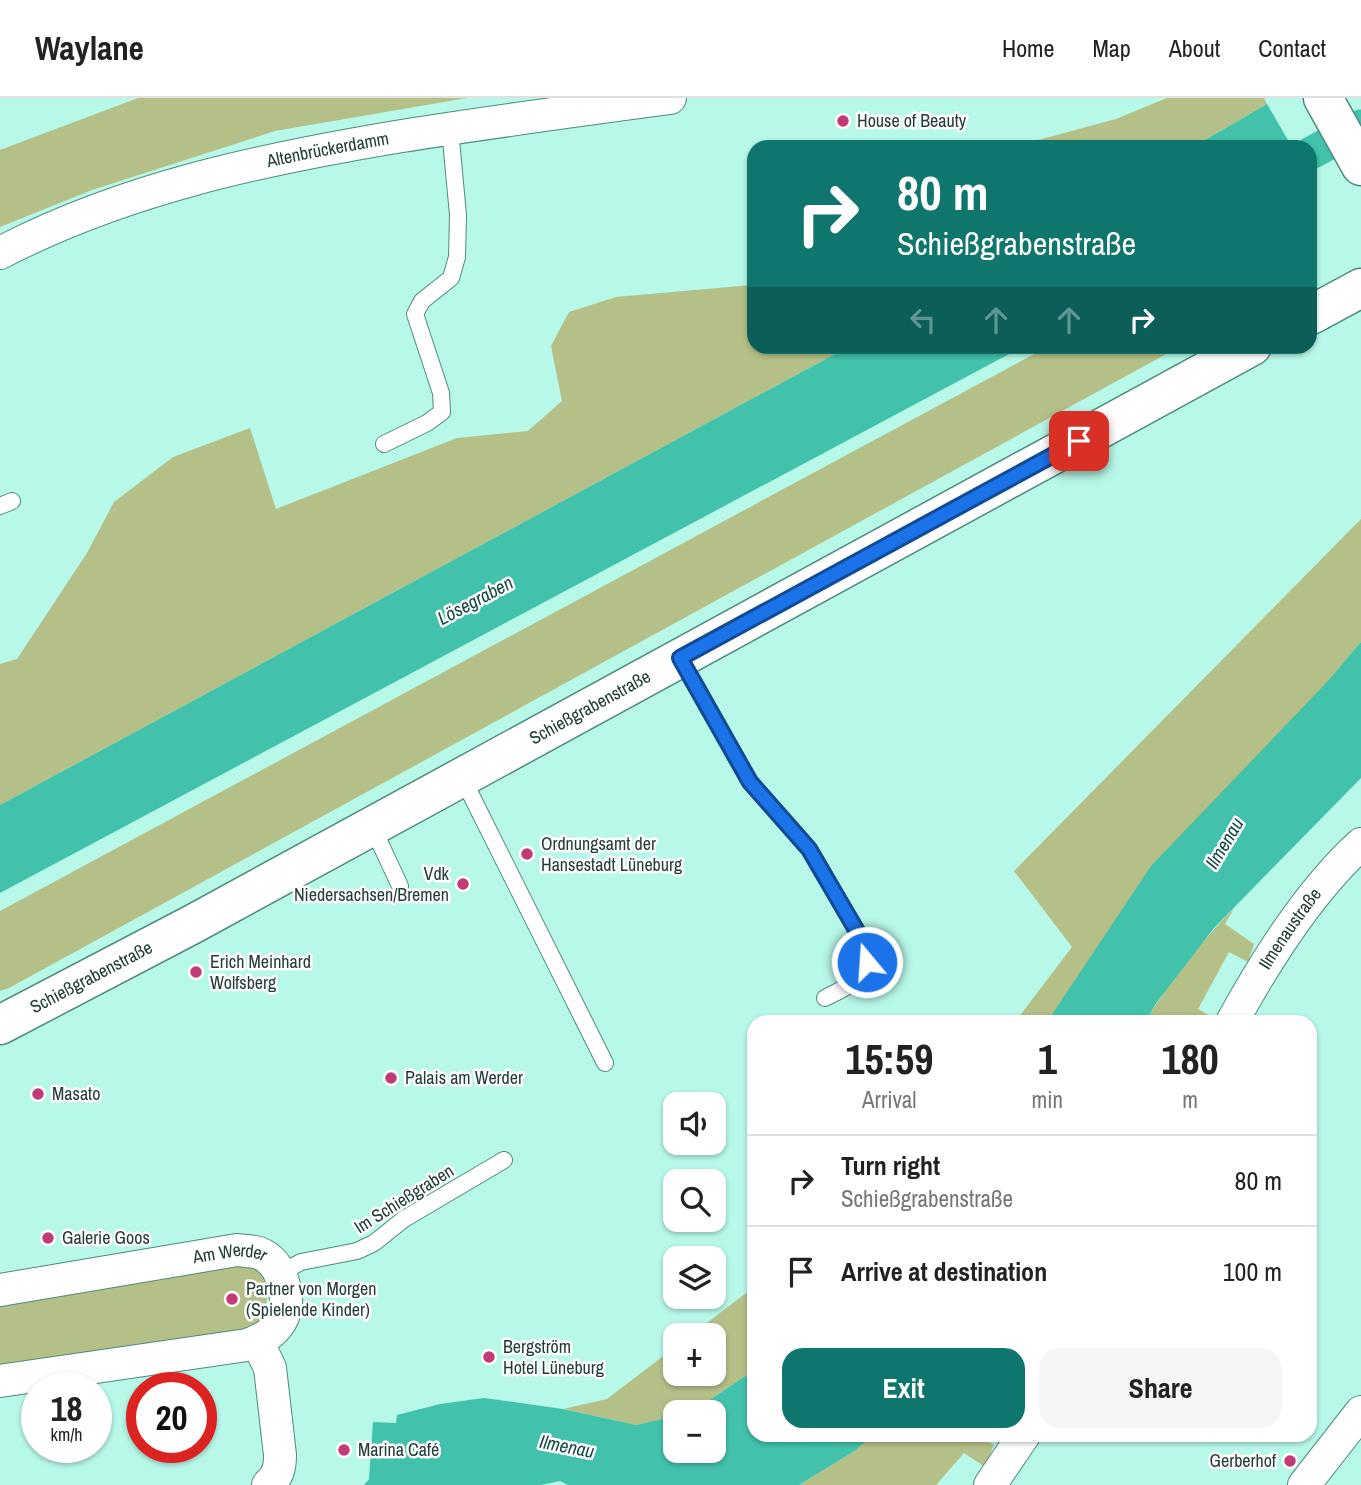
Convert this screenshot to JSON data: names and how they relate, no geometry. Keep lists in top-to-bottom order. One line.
{"streets":{"main road":["Schießgrabenstraße"],"street":["Altenbrückerdamm","Ilmenaustraße","Am Werder"],"lane":["Im Schießgraben"]},"crossings":[["Im Schießgraben","Am Werder"]],"water":["Lösegraben","Ilmenau"],"places":["House of Beauty","Ordnungsamt der Hansestadt Lüneburg","Vdk Niedersachsen/Bremen","Erich Meinhard Wolfsberg","Palais am Werder","Masato","Galerie Goos","Partner von Morgen (Spielende Kinder)","Bergström Hotel Lüneburg","Marina Café","Gerberhof"],"page":{"header":"Waylane","nav":["Home","Map","About","Contact"],"turn":["80 m","Schießgrabenstraße"],"eta":["15:59","Arrival","1","min","180","m"],"map_buttons":["+","−"],"list":[{"name":"Turn right","note":"Schießgrabenstraße","value":"80 m"},{"name":"Arrive at destination","value":"100 m"}],"buttons":["Exit","Share"],"speed":"18 km/h","limit":"20"}}
